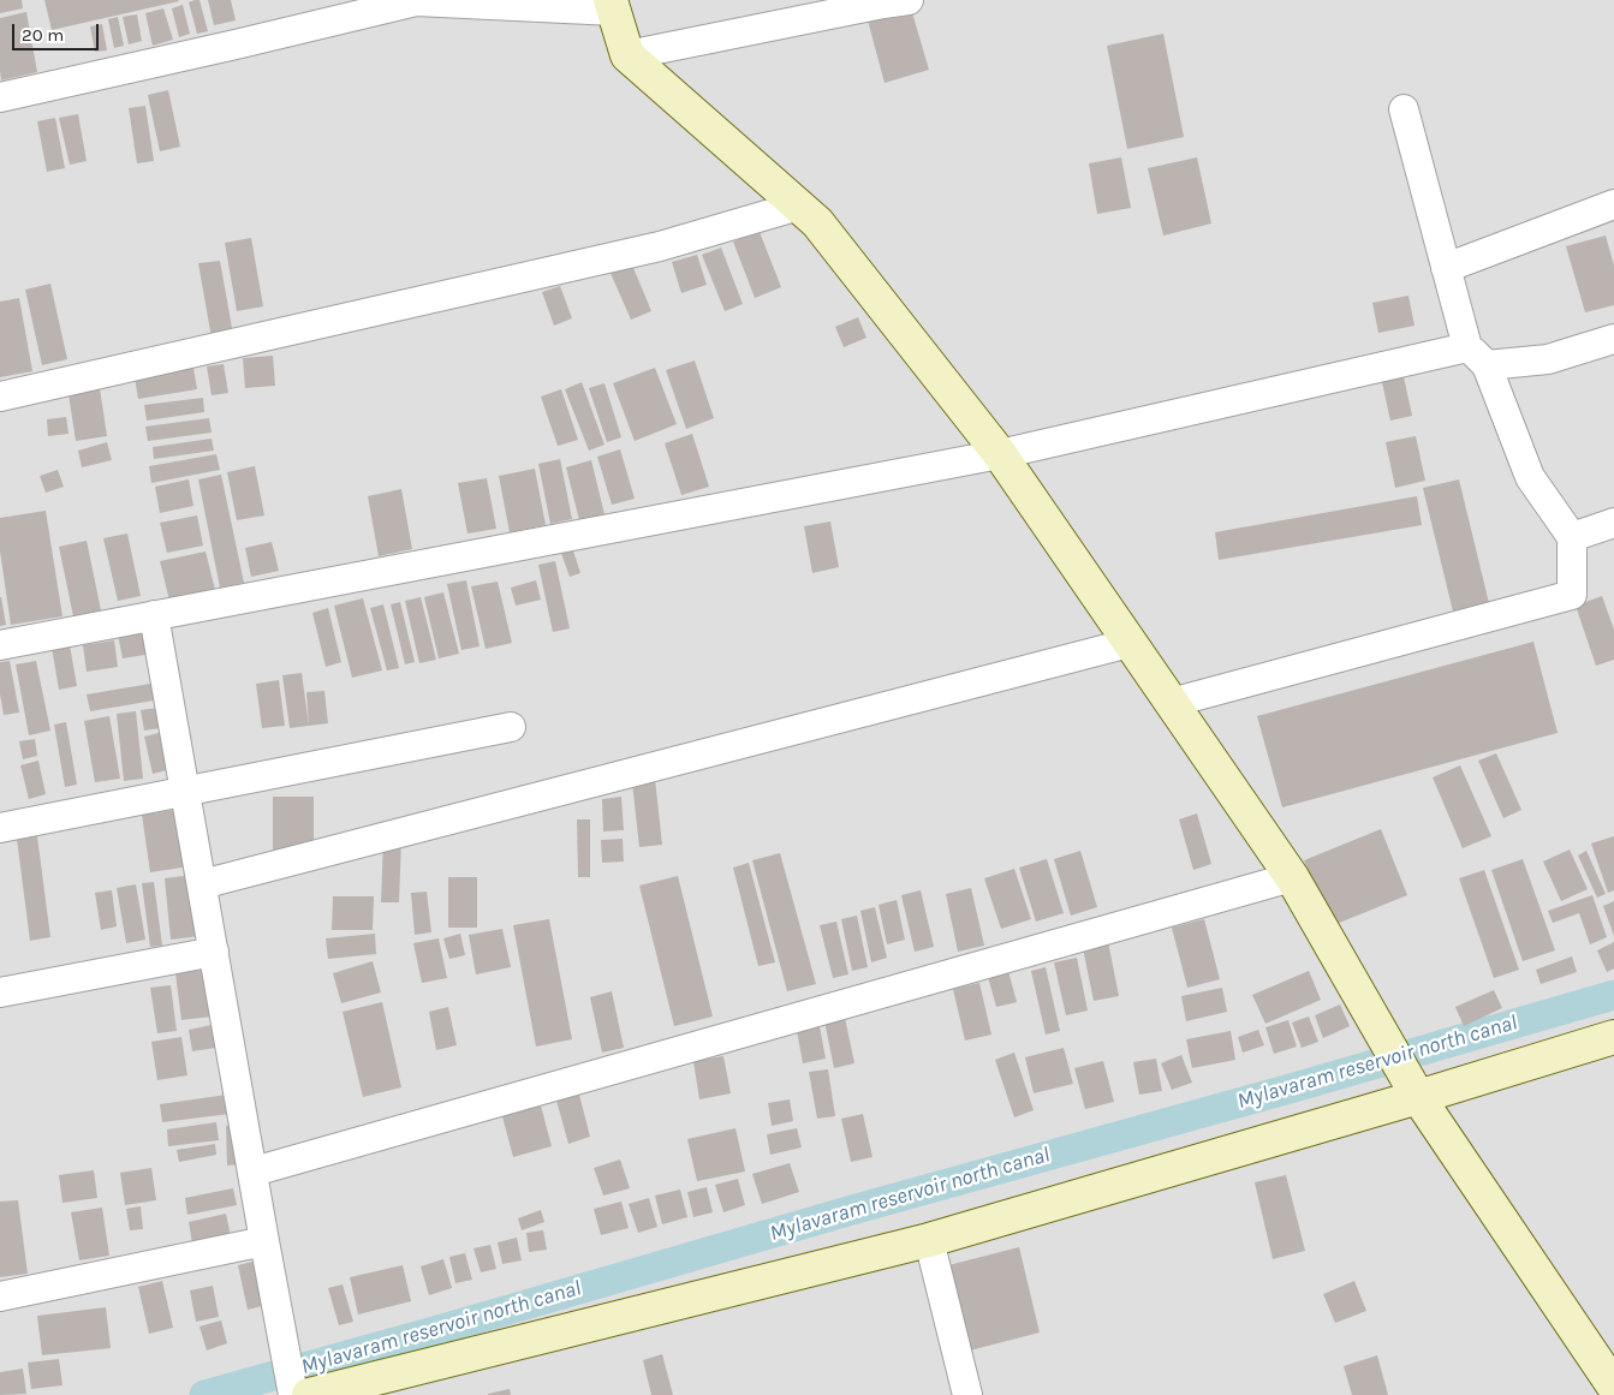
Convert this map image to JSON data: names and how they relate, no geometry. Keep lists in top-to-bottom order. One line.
{"water":["Mylavaram reservoir north canal"],"scale_bar":"20 m"}
